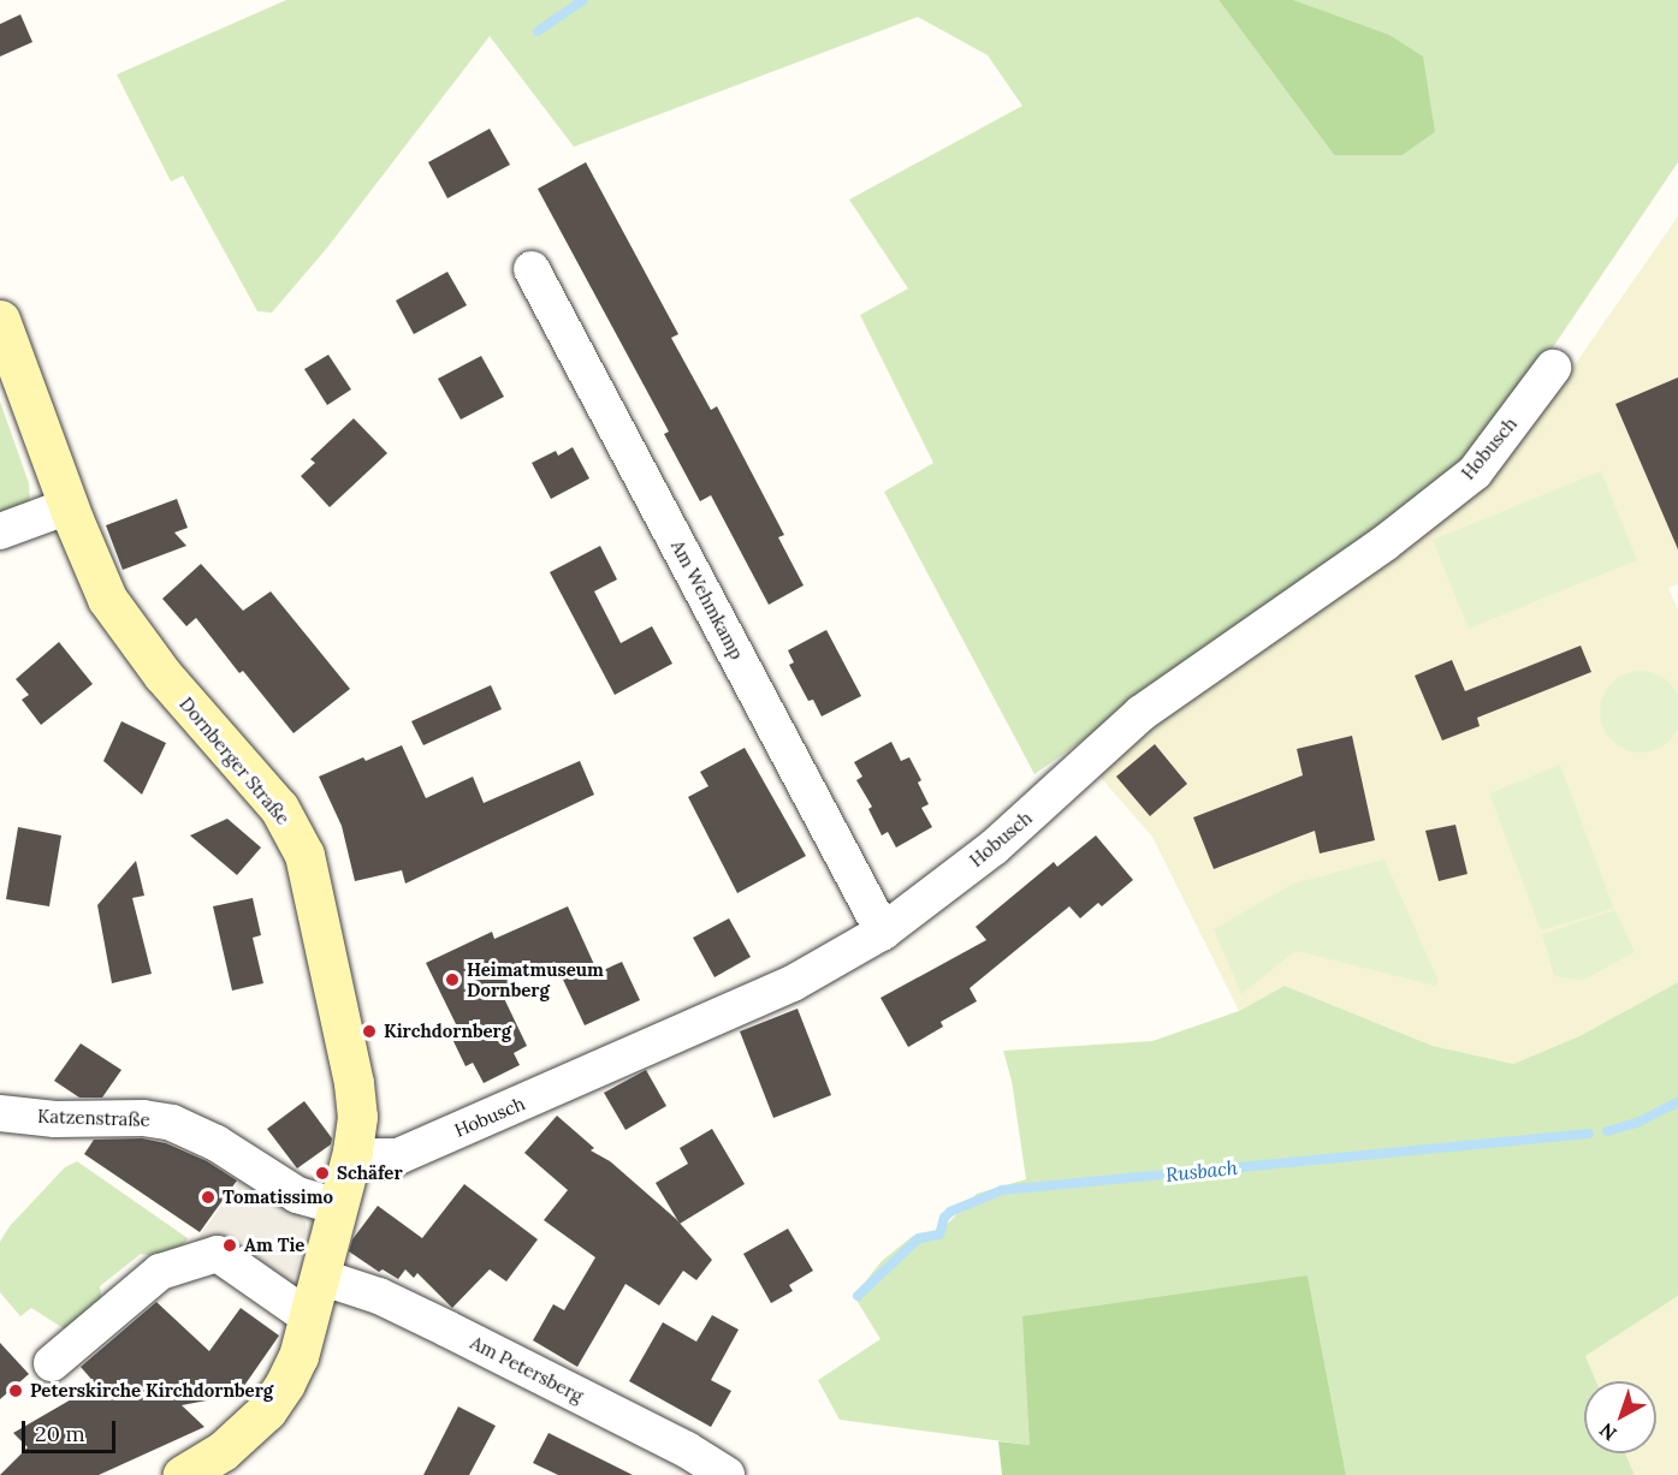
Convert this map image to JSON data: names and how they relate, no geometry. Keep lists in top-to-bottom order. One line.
{"streets":{"street":["Hobusch","Am Wehmkamp","Dornberger Straße","Katzenstraße","Am Petersberg"]},"crossings":[["Hobusch","Am Wehmkamp"],["Hobusch","Dornberger Straße"],["Dornberger Straße","Katzenstraße"],["Dornberger Straße","Am Petersberg"]],"water":["Rusbach"],"places":["Heimatmuseum Dornberg","Kirchdornberg","Schäfer","Tomatissimo","Am Tie","Peterskirche Kirchdornberg"],"scale_bar":"20 m","north":"bottom left"}
